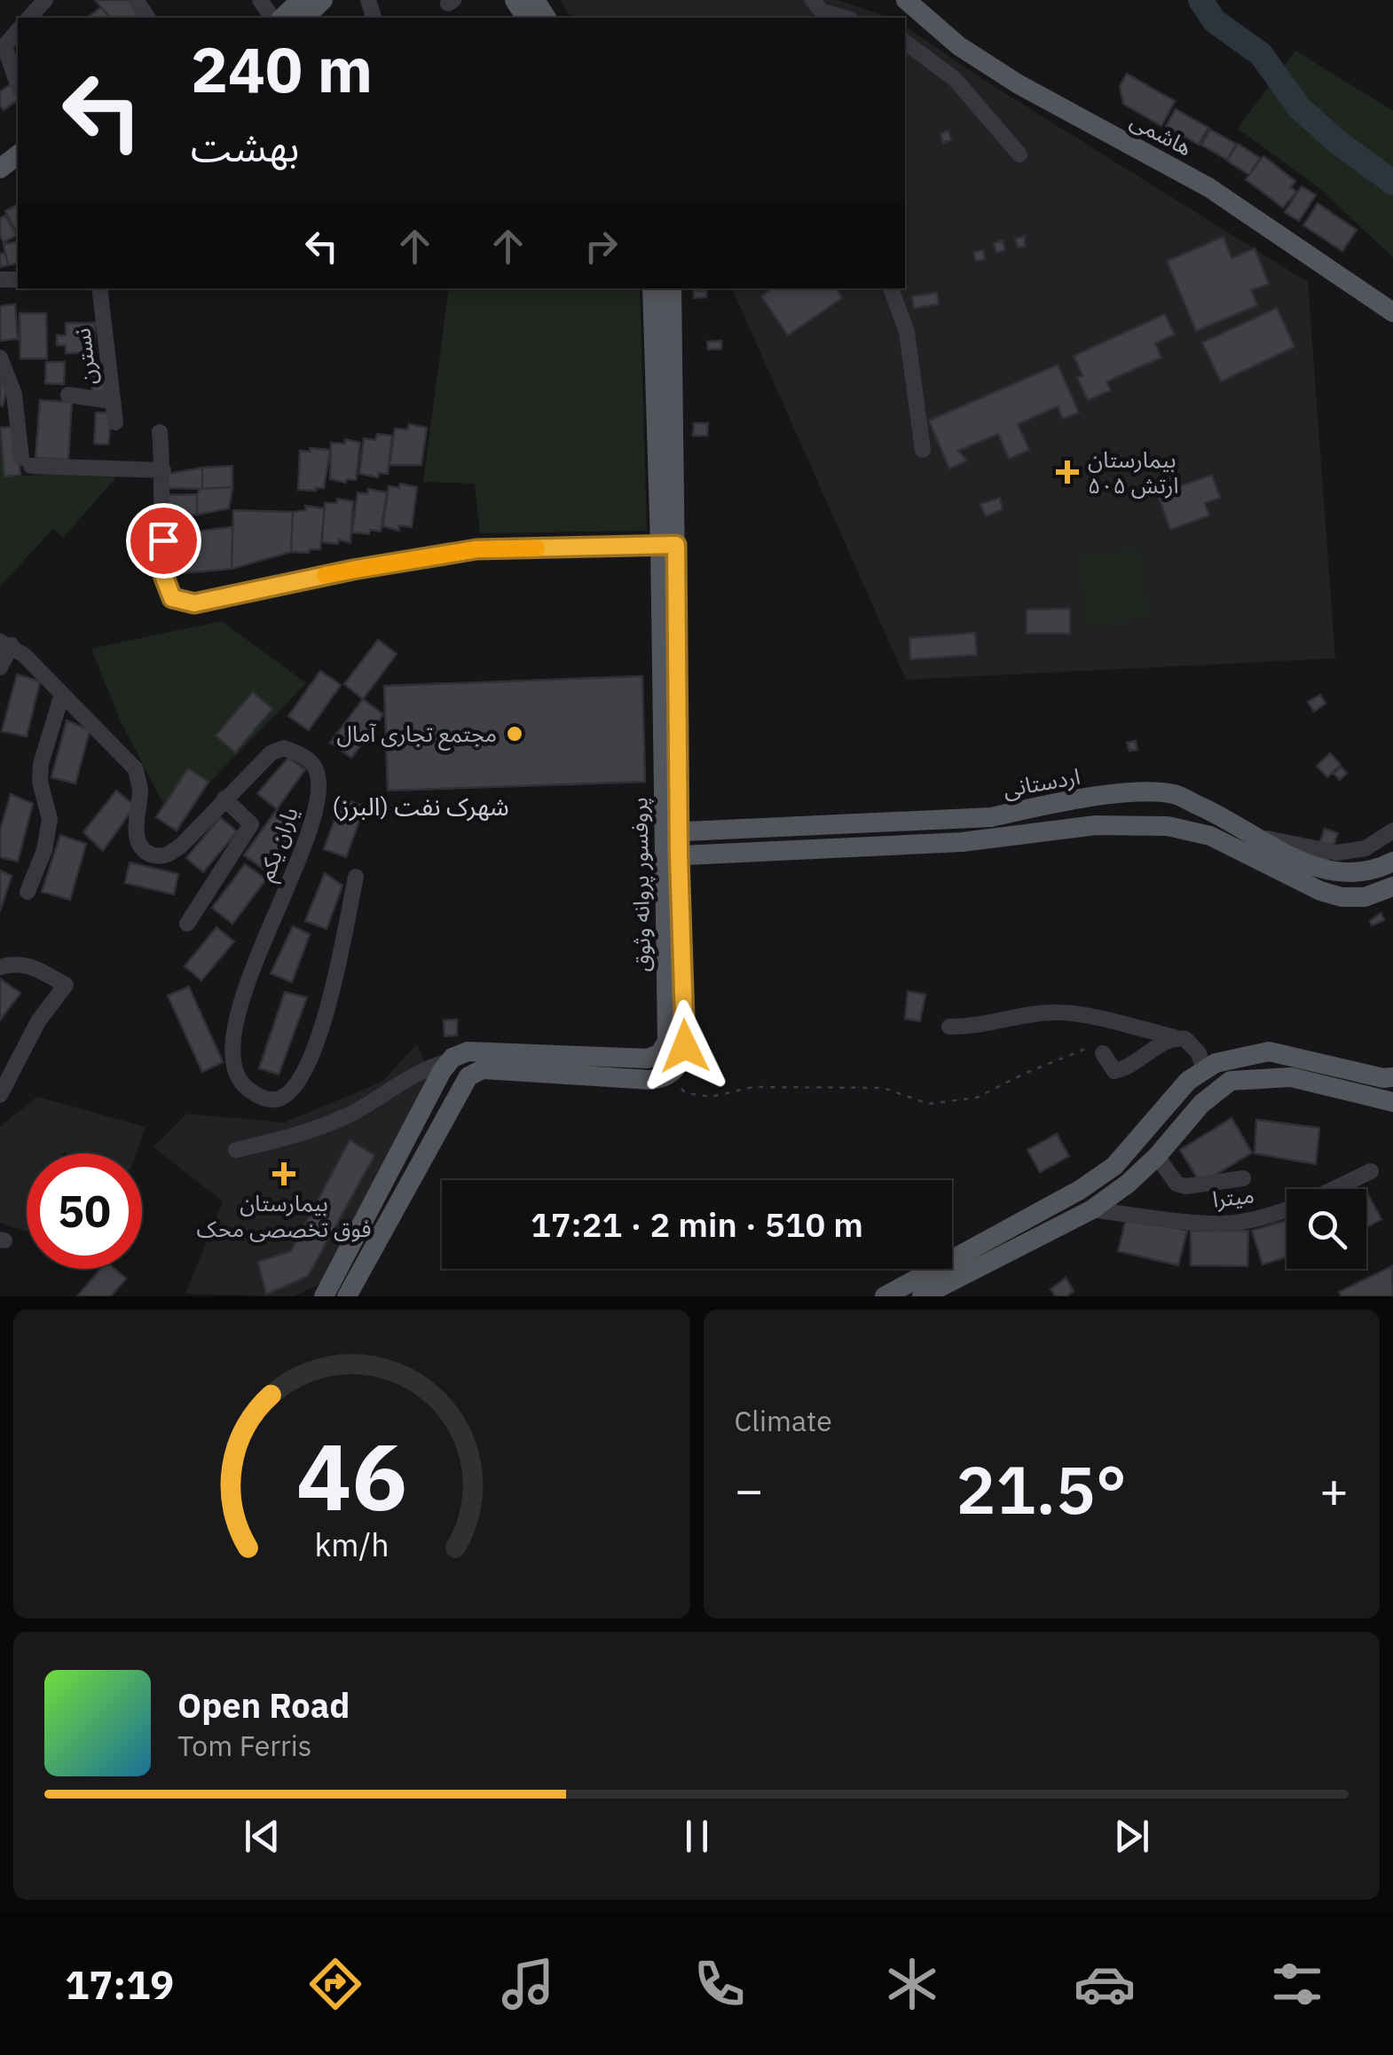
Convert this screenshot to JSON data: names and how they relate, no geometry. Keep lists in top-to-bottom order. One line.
{"streets":{"main road":["هاشمی","اردستانی","پروفسور پروانه وثوق"],"street":["نسترن","یاران یکم","میترا"]},"crossings":[["اردستانی","پروفسور پروانه وثوق"]],"districts":["شهرک نفت (البرز)"],"places":{"health":["بیمارستان ۵۰۵ ارتش","بیمارستان فوق تخصصی محک"],"other":["مجتمع تجاری آمال"]},"page":{"turn":["240 m","بهشت"],"limit":"50","trip":"17:21 · 2 min · 510 m","tile":"Climate","heat":["−","21.5°","+"],"song":["Open Road","Tom Ferris"],"tabs":"17:19","gauge":["46","km/h"]}}
